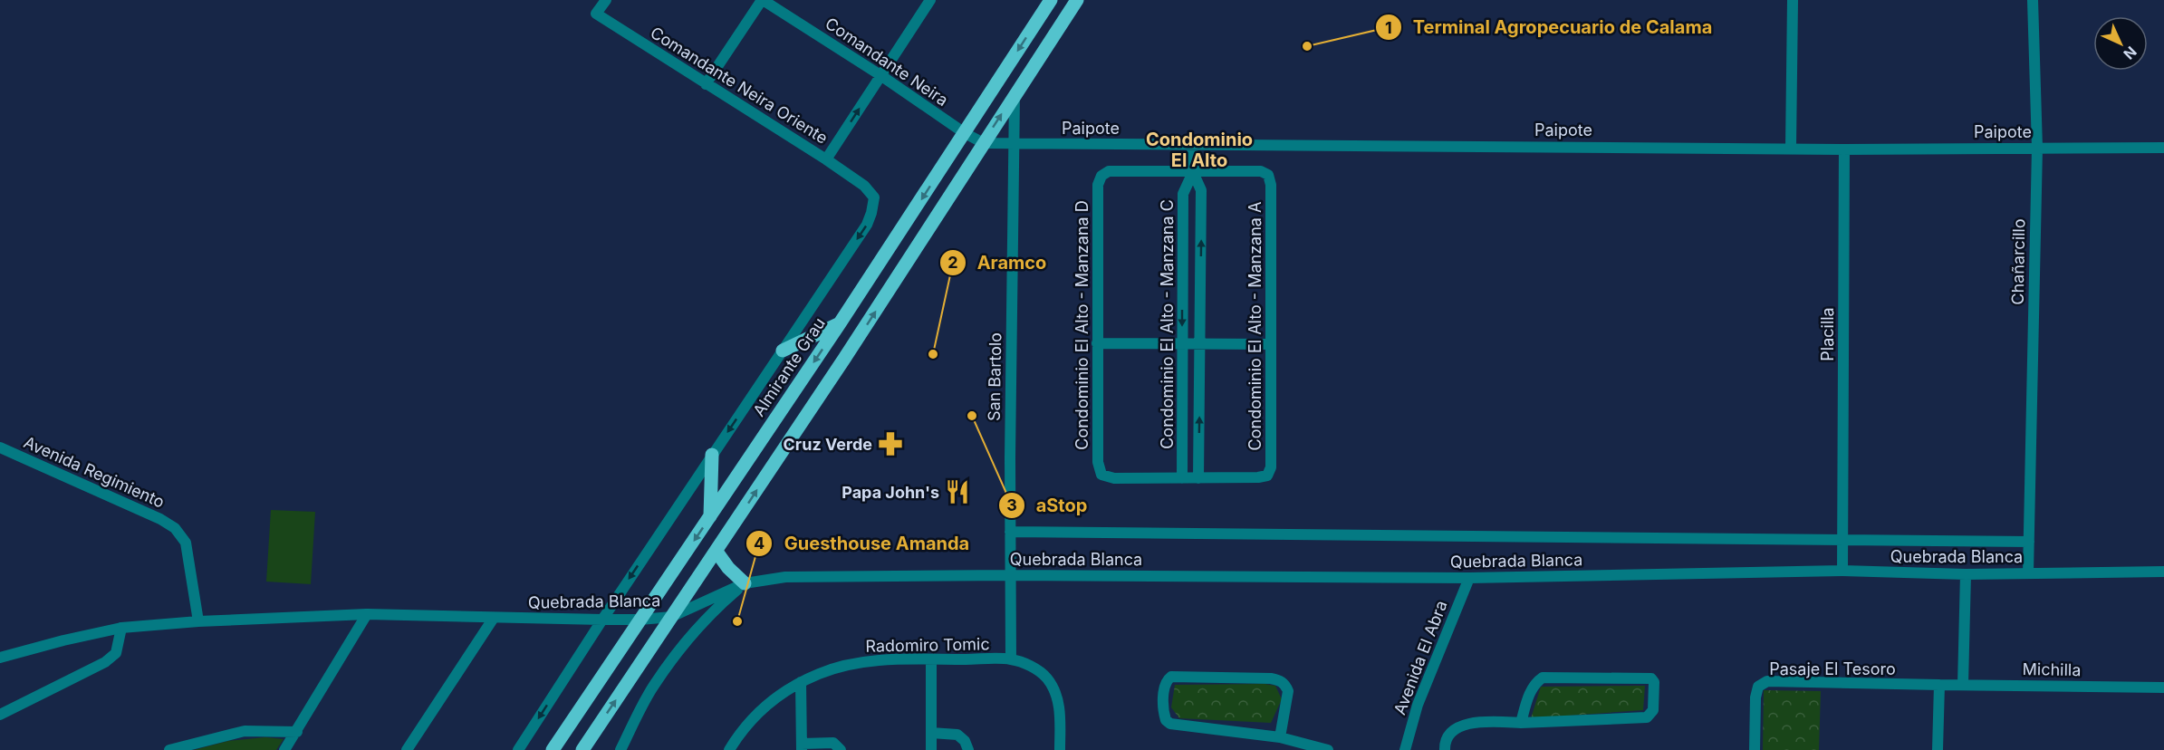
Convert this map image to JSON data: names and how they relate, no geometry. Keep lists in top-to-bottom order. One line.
{"streets":{"main road":["Almirante Grau"],"street":["Comandante Neira","Comandante Neira Oriente","Paipote","Chañarcillo","Condominio El Alto - Manzana C","Condominio El Alto - Manzana D","Condominio El Alto - Manzana A","Placilla","San Bartolo","Avenida Regimiento","Quebrada Blanca","Radomiro Tomic","Avenida El Abra","Pasaje El Tesoro","Michilla"]},"crossings":[["Comandante Neira","Paipote"],["Comandante Neira","Almirante Grau"],["Comandante Neira Oriente","Almirante Grau"],["Paipote","Chañarcillo"],["Paipote","Placilla"],["Paipote","Almirante Grau"],["Paipote","San Bartolo"],["Chañarcillo","Quebrada Blanca"],["Condominio El Alto - Manzana C","Condominio El Alto - Manzana D"],["Condominio El Alto - Manzana C","Condominio El Alto - Manzana A"],["Condominio El Alto - Manzana D","Condominio El Alto - Manzana A"],["Placilla","Quebrada Blanca"],["Almirante Grau","Quebrada Blanca"],["San Bartolo","Quebrada Blanca"],["San Bartolo","Radomiro Tomic"],["Avenida Regimiento","Quebrada Blanca"],["Quebrada Blanca","Avenida El Abra"],["Pasaje El Tesoro","Michilla"]],"districts":["Condominio El Alto"],"places":{"other":["Terminal Agropecuario de Calama","Aramco","aStop","Guesthouse Amanda"],"pharmacy":["Cruz Verde"],"restaurant":["Papa John's"]},"north":"bottom right"}
